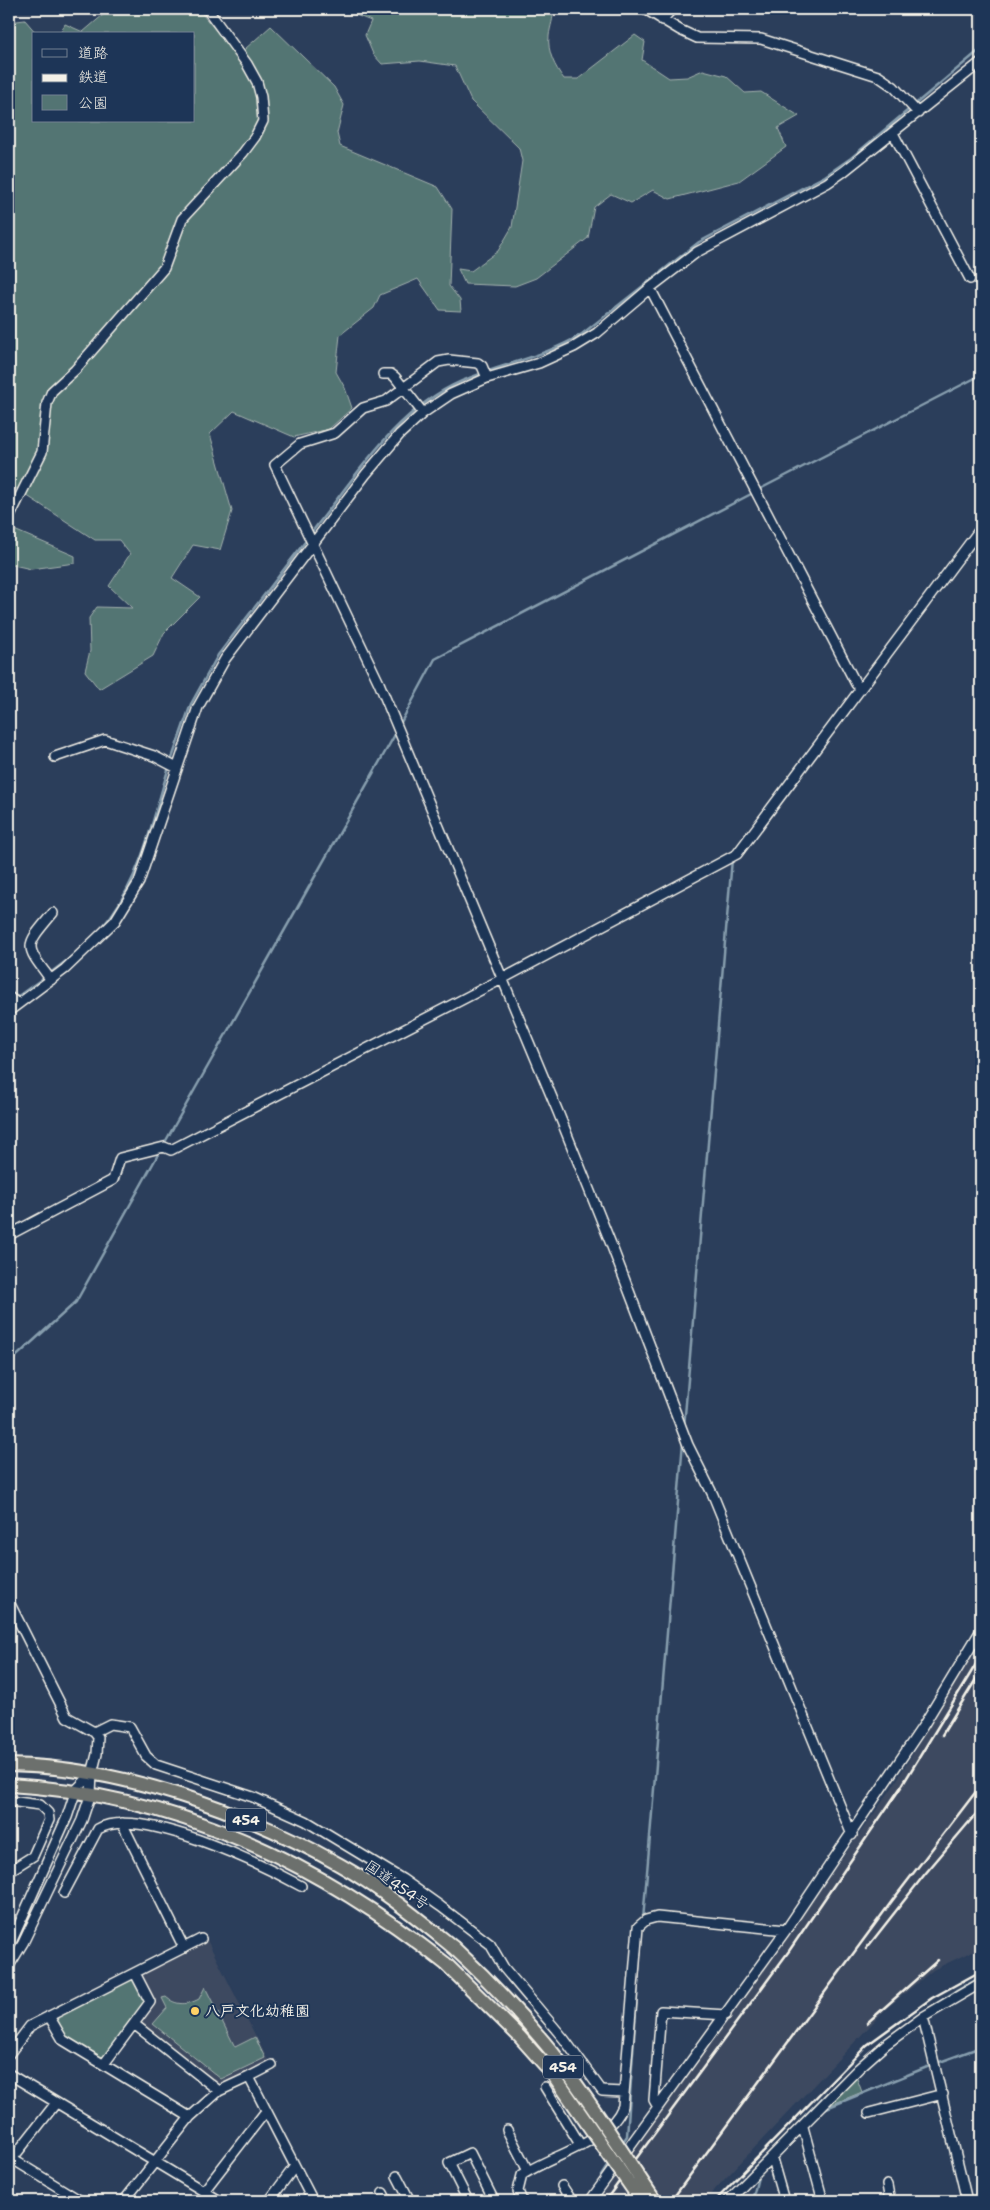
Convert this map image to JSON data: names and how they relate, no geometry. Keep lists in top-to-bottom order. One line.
{"streets":{"highway":["454","国道454号"]},"places":["八戸文化幼稚園"],"legend":["道路","鉄道","公園"]}
